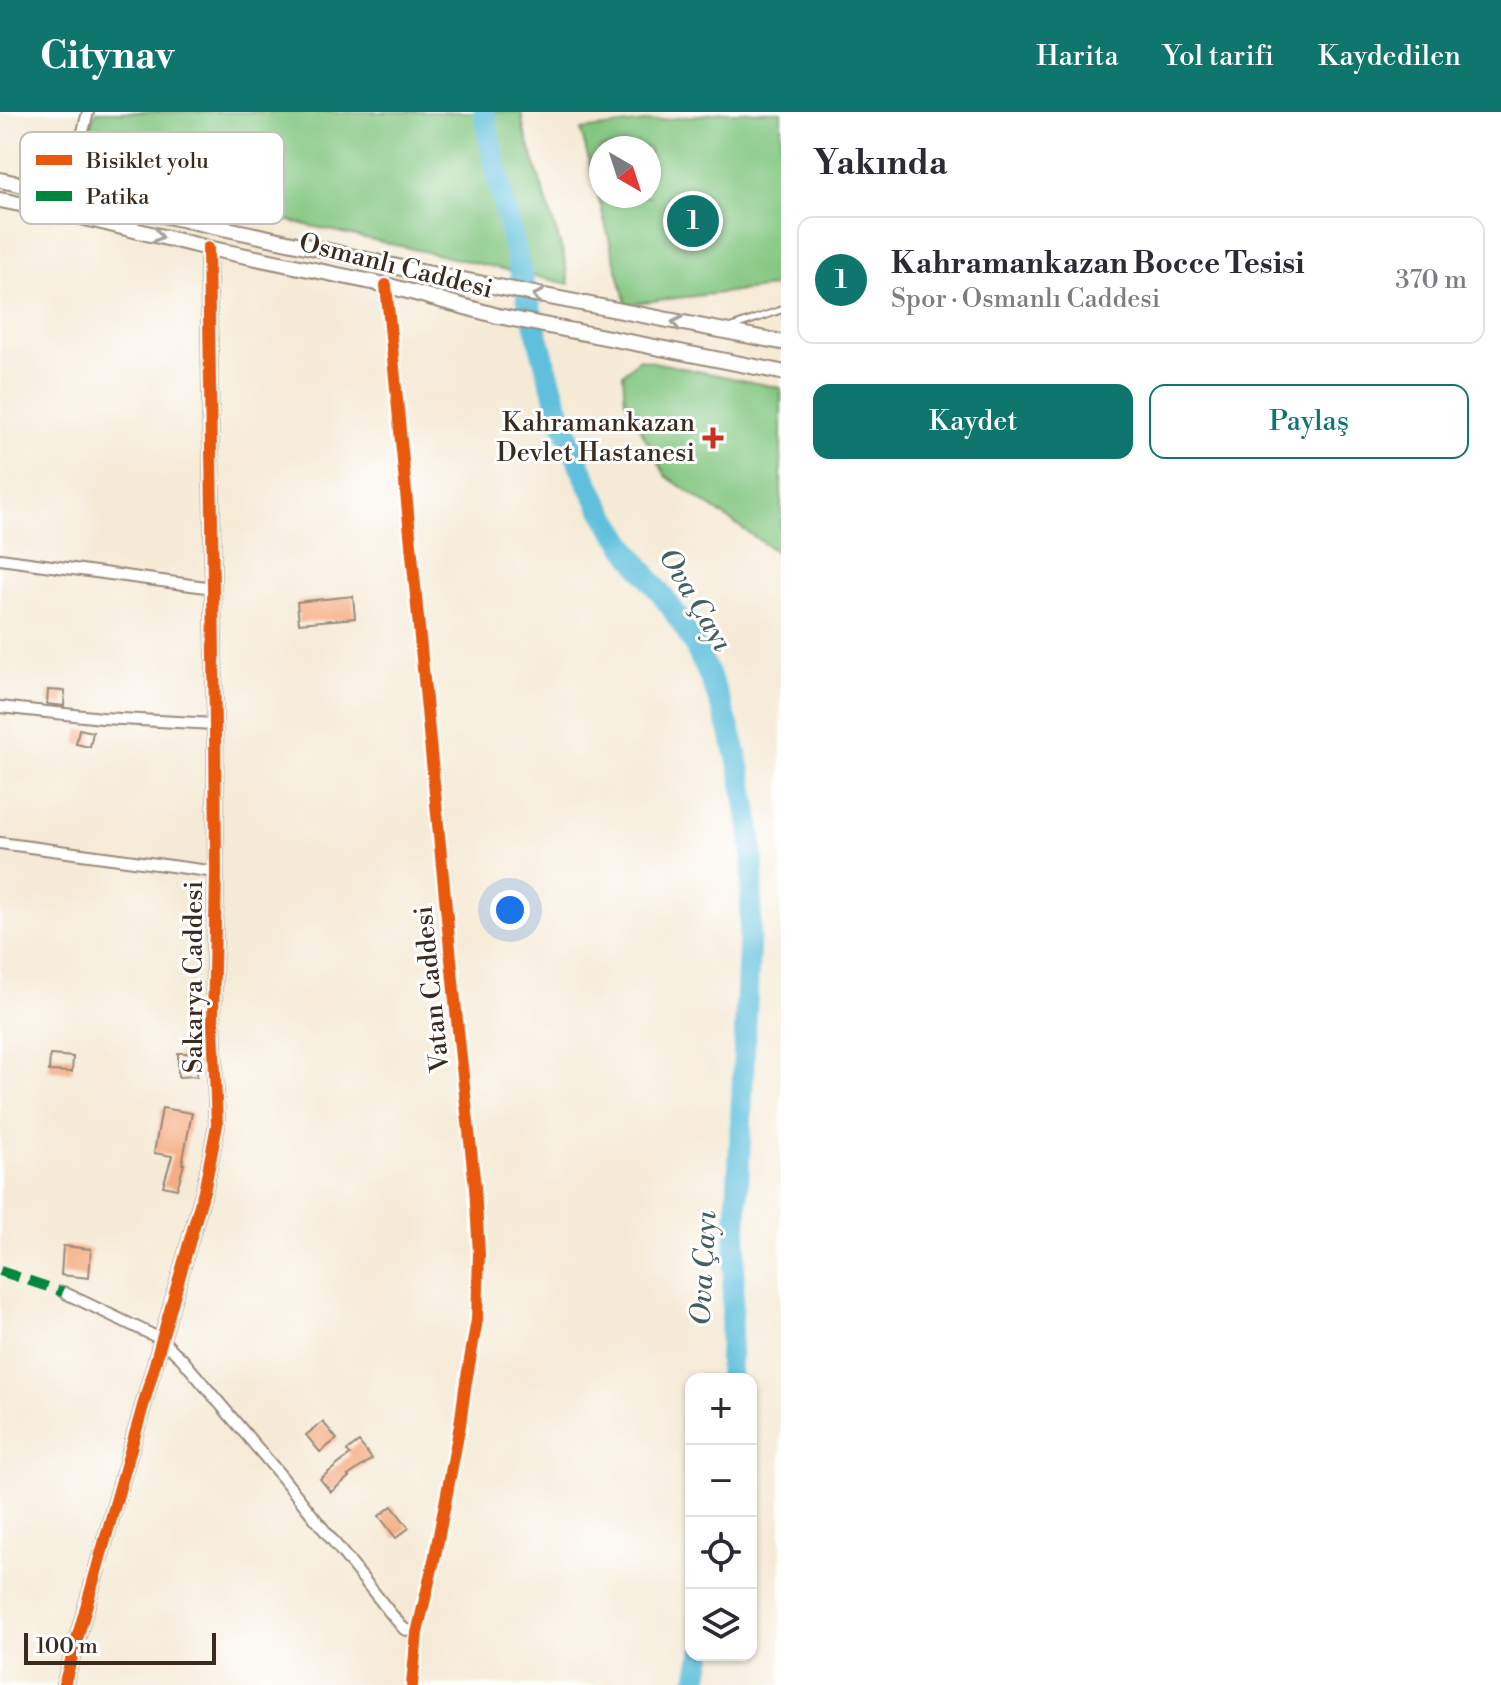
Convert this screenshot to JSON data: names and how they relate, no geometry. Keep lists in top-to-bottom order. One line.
{"streets":{"main road":["Osmanlı Caddesi","Sakarya Caddesi"],"street":["Vatan Caddesi"]},"crossings":[["Osmanlı Caddesi","Sakarya Caddesi"],["Osmanlı Caddesi","Vatan Caddesi"]],"water":["Ova Çayı"],"places":{"health":["Kahramankazan Devlet Hastanesi"]},"legend":["Bisiklet yolu","Patika"],"scale_bar":"100 m","north":"bottom right","page":{"header":"Citynav","nav":["Harita","Yol tarifi","Kaydedilen"],"heading":"Yakında","pins":"1","list":[{"mark":"1","name":"Kahramankazan Bocce Tesisi","note":"Spor · Osmanlı Caddesi","value":"370 m"}],"buttons":["Kaydet","Paylaş"],"map_buttons":["+","−"],"scale":"100 m"}}
